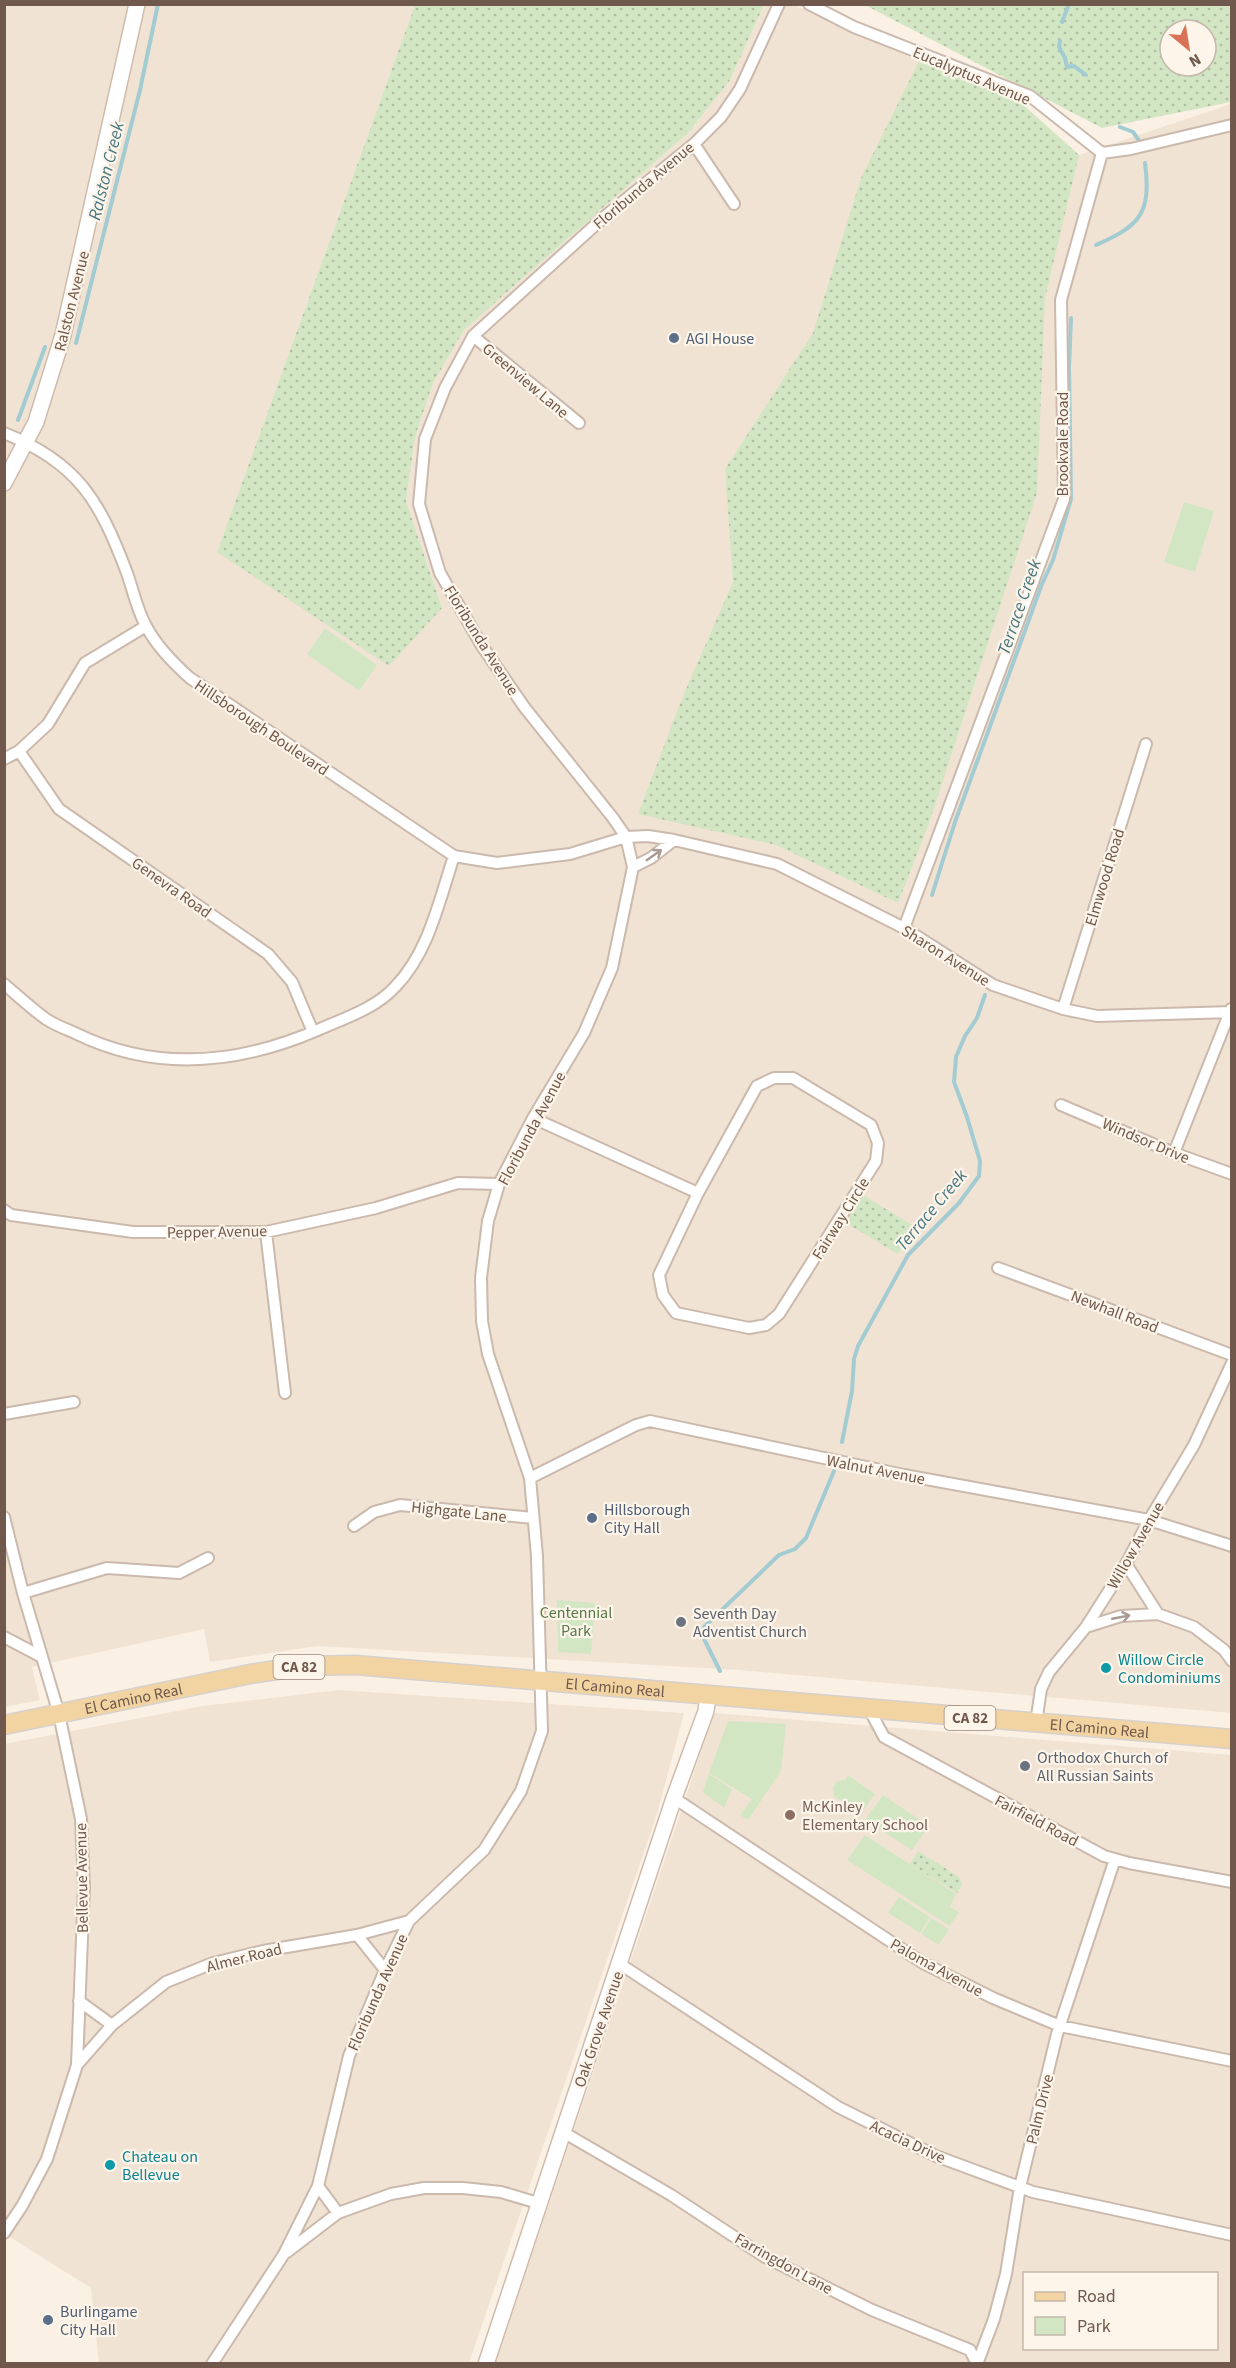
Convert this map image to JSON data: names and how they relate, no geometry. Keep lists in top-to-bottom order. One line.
{"streets":{"main road":["CA 82","El Camino Real"],"street":["Eucalyptus Avenue","Floribunda Avenue","Ralston Avenue","Greenview Lane","Brookvale Road","Hillsborough Boulevard","Elmwood Road","Genevra Road","Sharon Avenue","Windsor Drive","Fairway Circle","Pepper Avenue","Newhall Road","Walnut Avenue","Highgate Lane","Willow Avenue","Fairfield Road","Bellevue Avenue","Almer Road","Paloma Avenue","Oak Grove Avenue","Palm Drive","Acacia Drive","Farringdon Lane"]},"crossings":[["Eucalyptus Avenue","Brookvale Road"],["Floribunda Avenue","Greenview Lane"],["Floribunda Avenue","Hillsborough Boulevard"],["Floribunda Avenue","Sharon Avenue"],["Floribunda Avenue","Pepper Avenue"],["Floribunda Avenue","Walnut Avenue"],["Floribunda Avenue","Highgate Lane"],["Floribunda Avenue","El Camino Real"],["Floribunda Avenue","Almer Road"],["Ralston Avenue","Hillsborough Boulevard"],["Brookvale Road","Sharon Avenue"],["Hillsborough Boulevard","Sharon Avenue"],["Elmwood Road","Sharon Avenue"],["Walnut Avenue","Willow Avenue"],["Willow Avenue","El Camino Real"],["El Camino Real","Fairfield Road"],["El Camino Real","Bellevue Avenue"],["El Camino Real","Oak Grove Avenue"],["Fairfield Road","Palm Drive"],["Bellevue Avenue","Almer Road"],["Paloma Avenue","Oak Grove Avenue"],["Paloma Avenue","Palm Drive"],["Oak Grove Avenue","Acacia Drive"],["Oak Grove Avenue","Farringdon Lane"],["Palm Drive","Acacia Drive"],["Palm Drive","Farringdon Lane"]],"water":["Ralston Creek","Terrace Creek"],"parks":["Centennial Park"],"places":["AGI House","Hillsborough City Hall","Seventh Day Adventist Church","Willow Circle Condominiums","Orthodox Church of All Russian Saints","McKinley Elementary School","Chateau on Bellevue","Burlingame City Hall"],"legend":["Road","Park"],"north":"bottom right"}
